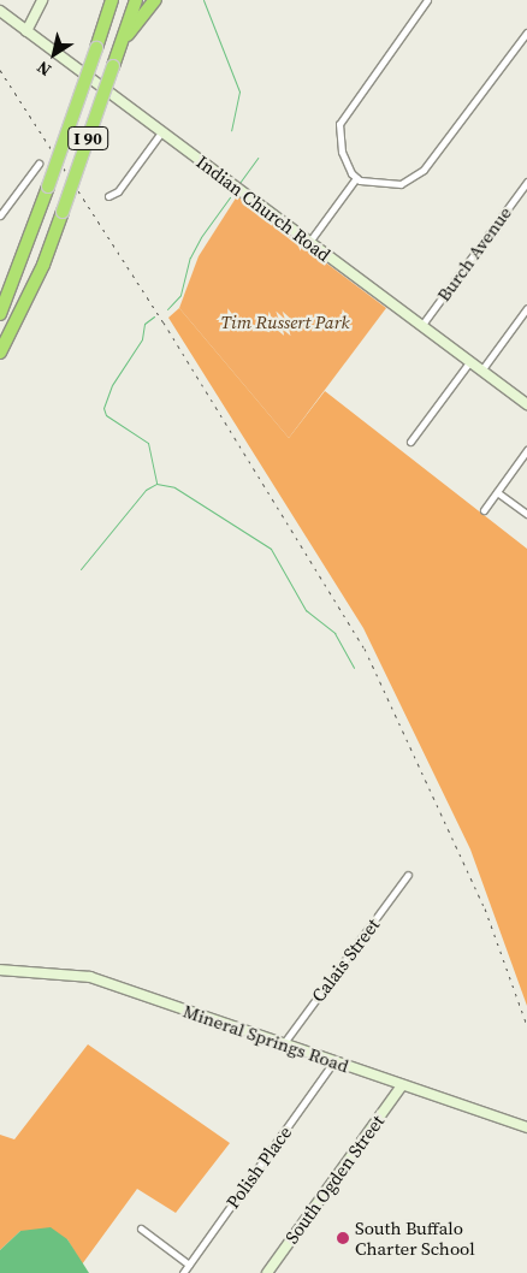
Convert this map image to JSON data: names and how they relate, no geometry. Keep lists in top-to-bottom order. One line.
{"streets":{"highway":["I 90"],"street":["Indian Church Road","Burch Avenue","Calais Street","Mineral Springs Road","Polish Place","South Ogden Street"]},"crossings":[["Indian Church Road","Burch Avenue"],["Calais Street","Mineral Springs Road"],["Mineral Springs Road","Polish Place"],["Mineral Springs Road","South Ogden Street"]],"parks":["Tim Russert Park"],"places":["South Buffalo Charter School"],"north":"bottom left"}
